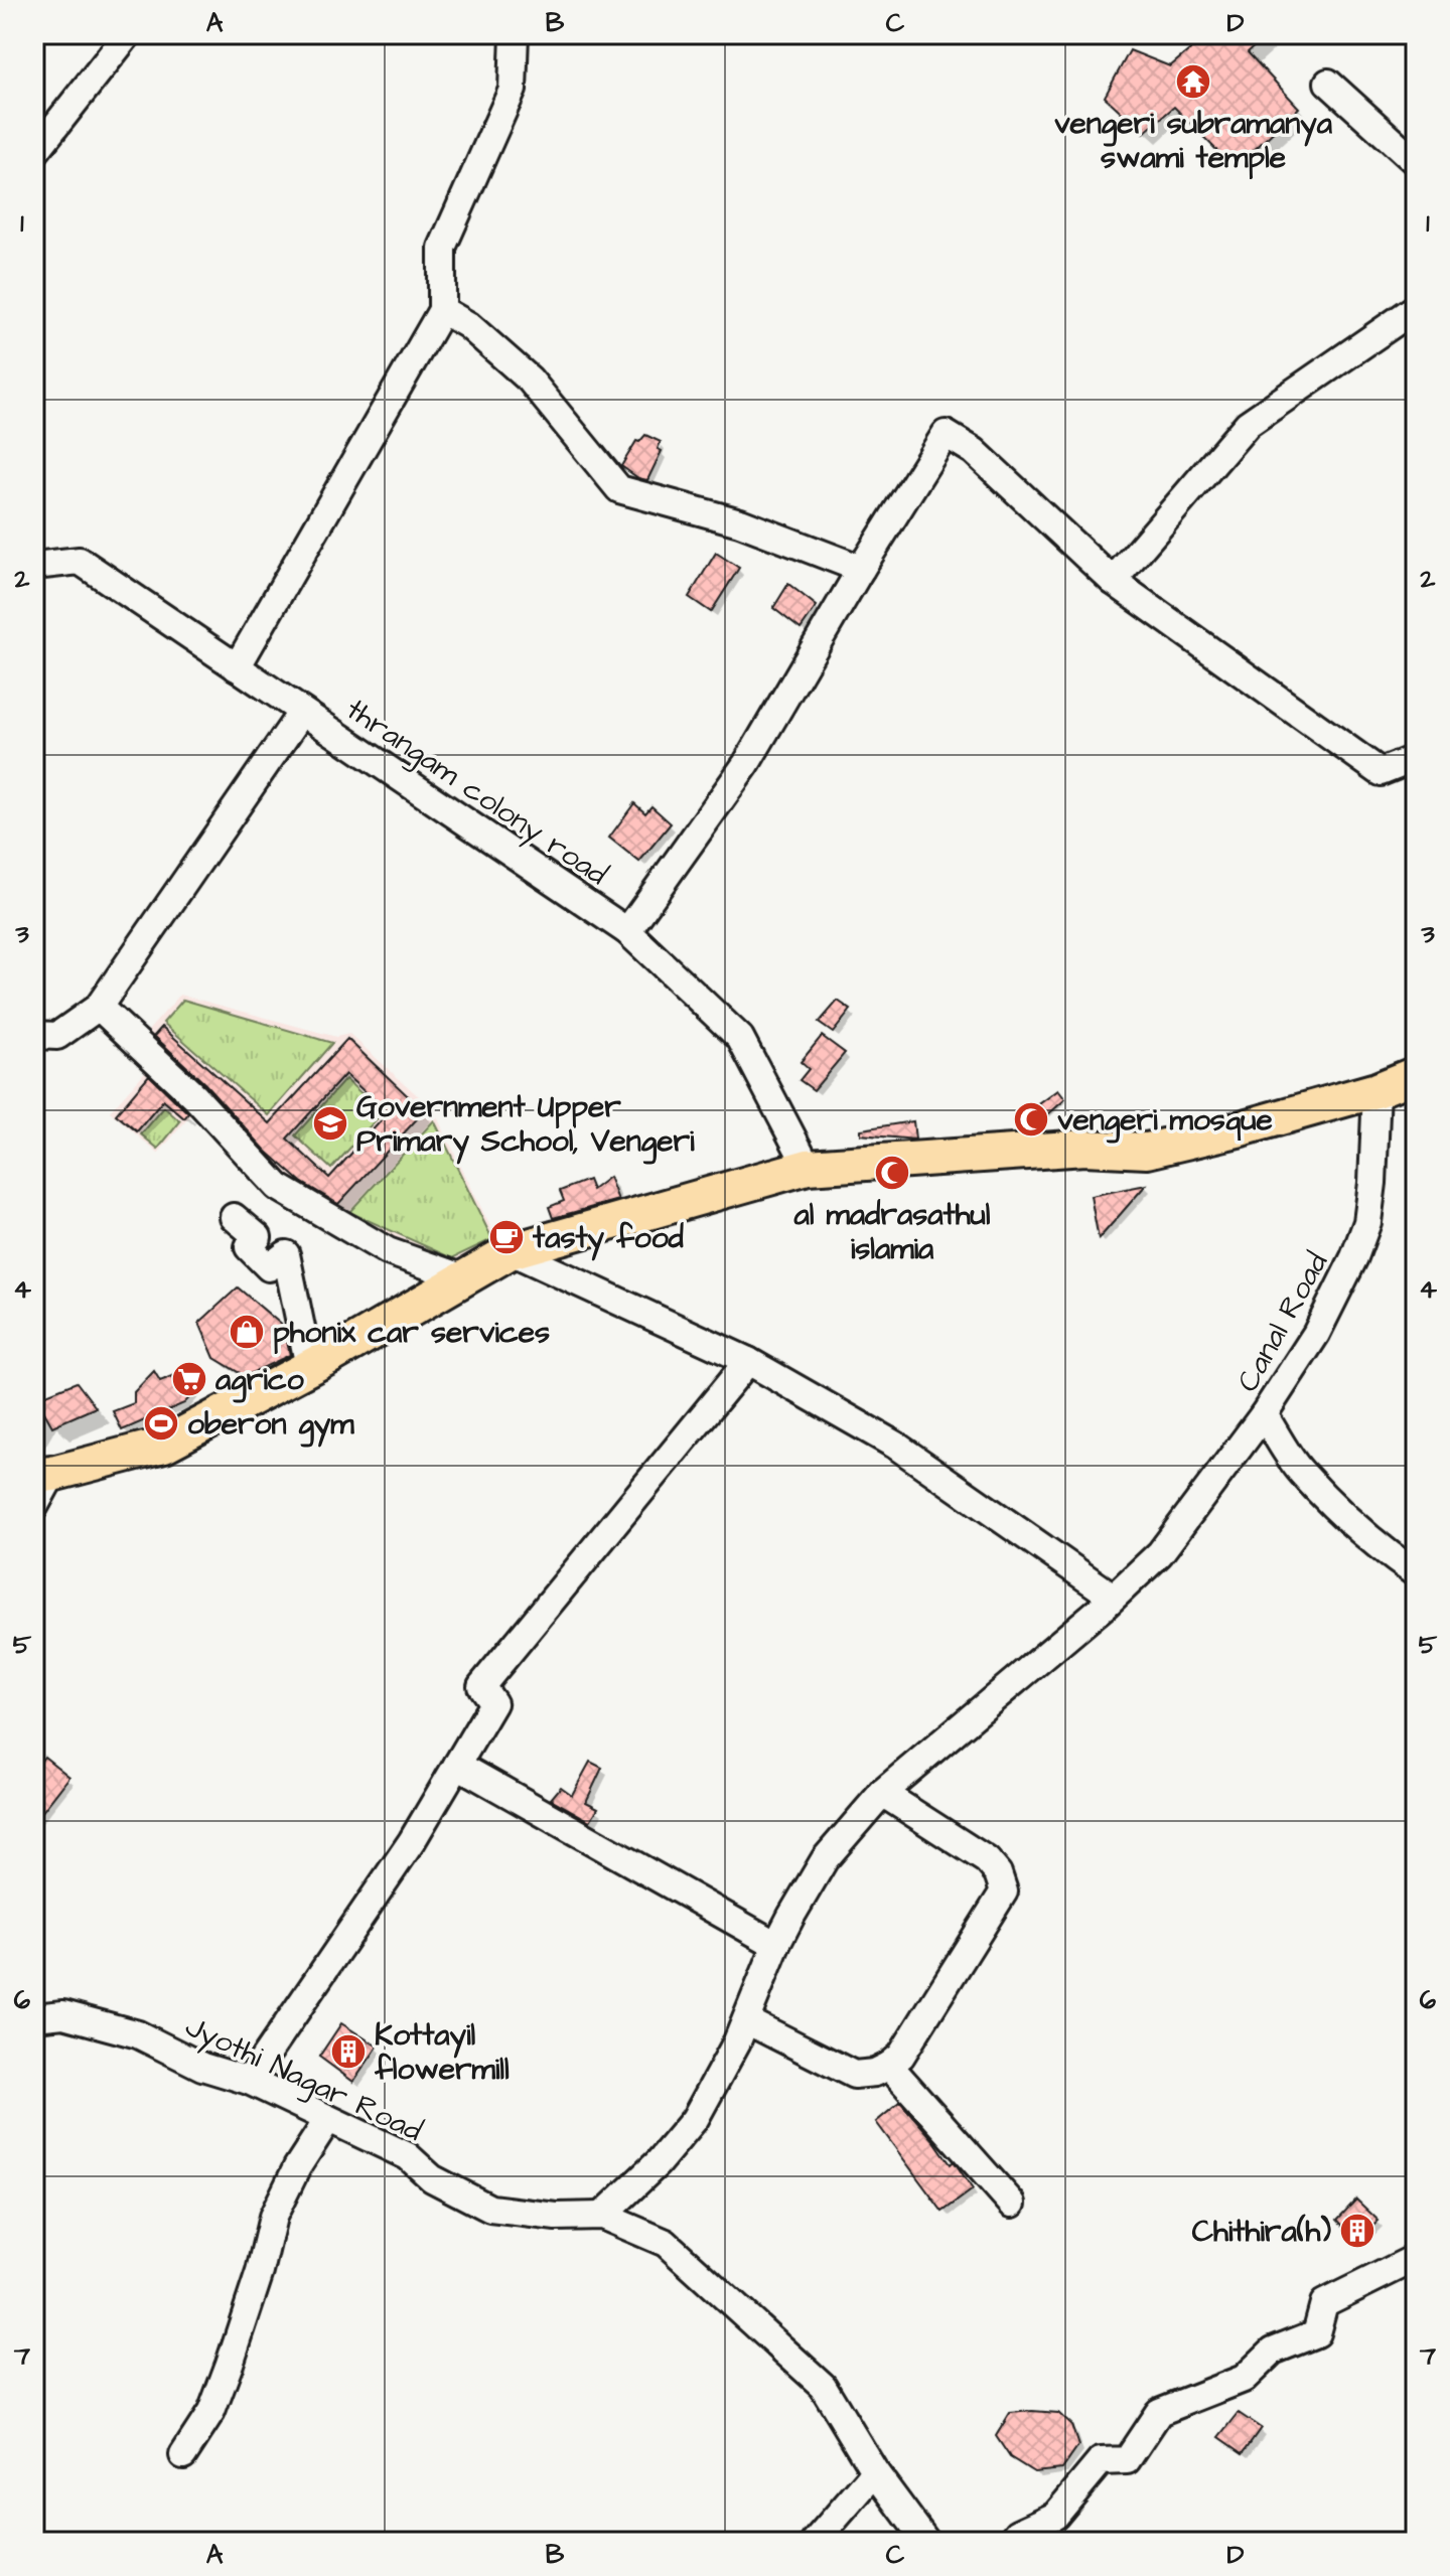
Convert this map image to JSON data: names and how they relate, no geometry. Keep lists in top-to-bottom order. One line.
{"streets":{"street":["thrangam colony road","Canal Road","Jyothi Nagar Road"]},"places":{"temple":["vengeri subramanya swami temple"],"mosque":["vengeri mosque","al madrasathul islamia"],"school or university":["Government Upper Primary School, Vengeri"],"cafe":["tasty food"],"shop":["phonix car services"],"supermarket":["agrico"],"sports":["oberon gym"],"building":["Kottayil flowermill","Chithira(h)"]},"grid":{"columns":["A","B","C","D"],"rows":["1","2","3","4","5","6","7"]}}
